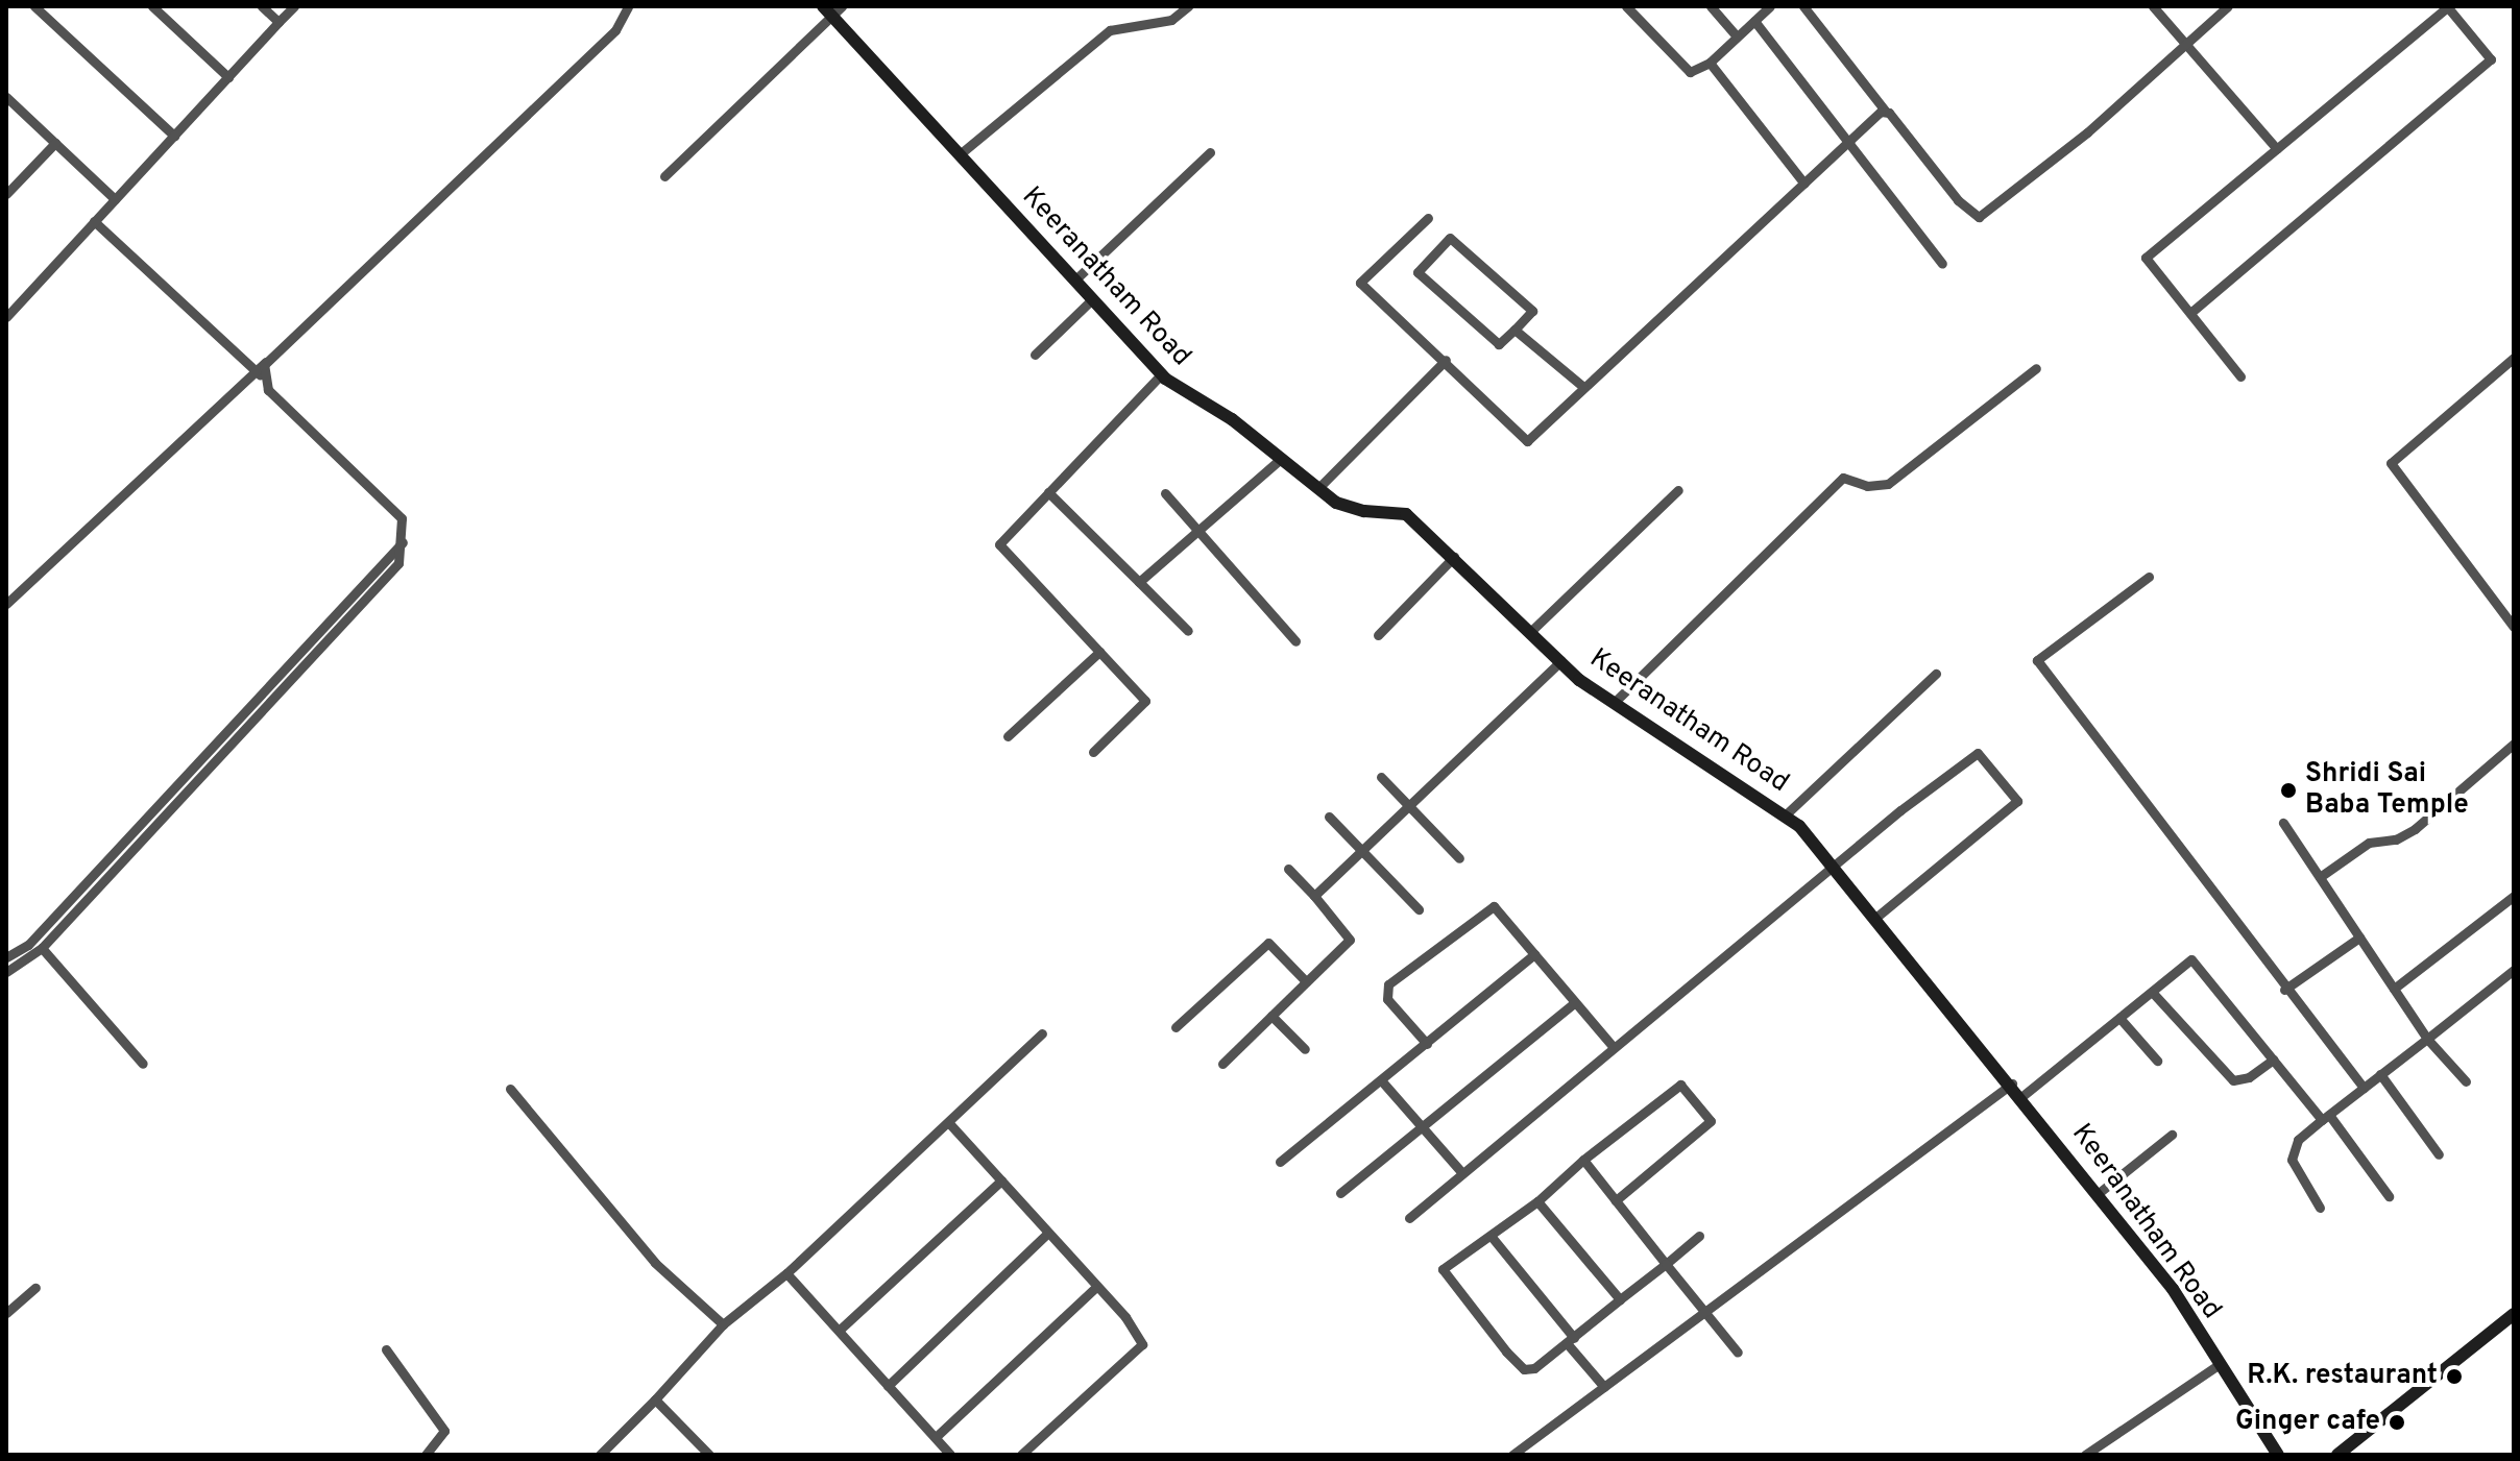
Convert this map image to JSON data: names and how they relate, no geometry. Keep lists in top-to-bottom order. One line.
{"streets":{"street":["Keeranatham Road"]},"places":["Shridi Sai Baba Temple","R.K. restaurant","Ginger cafe"]}
